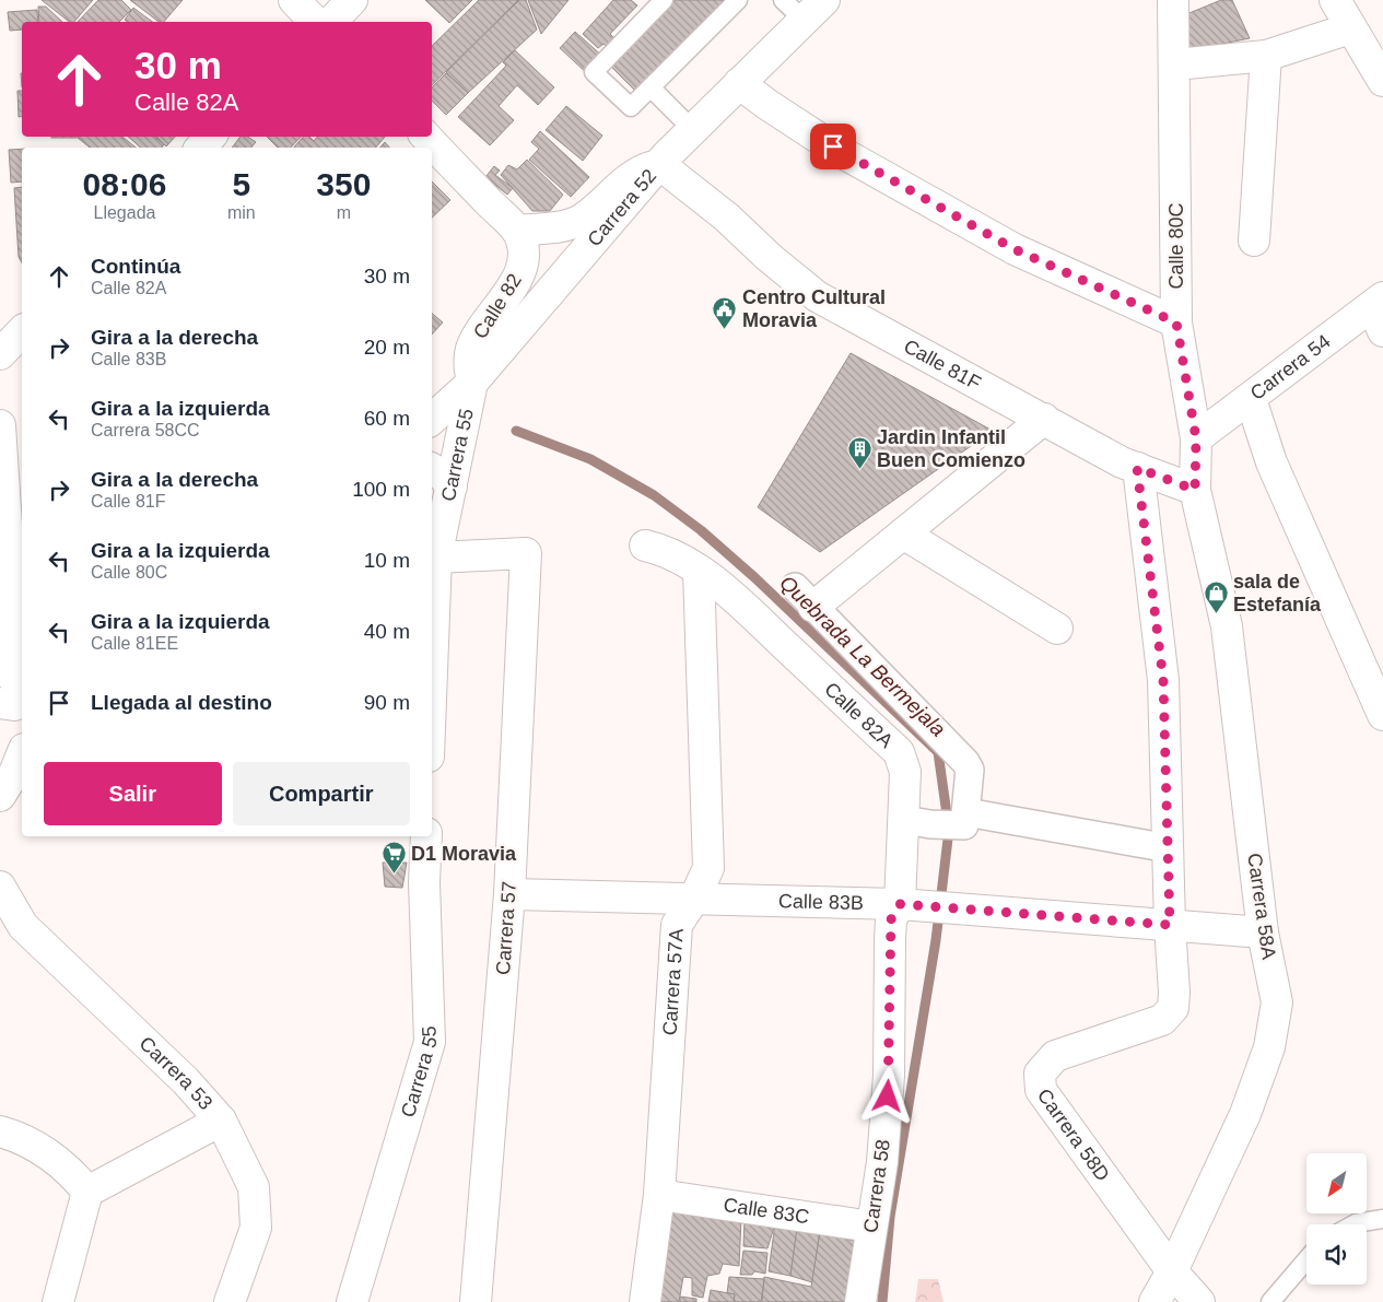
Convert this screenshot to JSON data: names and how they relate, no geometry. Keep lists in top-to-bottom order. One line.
{"streets":{"street":["Carrera 52","Calle 80C","Calle 82","Calle 81F","Carrera 54","Carrera 55","Calle 82A","Calle 83B","Carrera 58A","Carrera 57","Carrera 57A","Carrera 53","Carrera 58D","Carrera 58","Calle 83C"]},"crossings":[["Carrera 52","Calle 82"],["Carrera 52","Calle 81F"],["Carrera 52","Carrera 55"],["Calle 80C","Calle 81F"],["Calle 80C","Carrera 54"],["Calle 80C","Carrera 58A"],["Calle 82","Carrera 55"],["Calle 81F","Carrera 58A"],["Calle 81F","Carrera 58D"],["Carrera 55","Carrera 57"],["Calle 82A","Calle 83B"],["Calle 82A","Carrera 57A"],["Calle 82A","Carrera 58"],["Calle 83B","Carrera 58A"],["Calle 83B","Carrera 57"],["Calle 83B","Carrera 57A"],["Calle 83B","Carrera 58D"],["Carrera 58A","Carrera 58D"],["Carrera 57A","Calle 83C"],["Carrera 58","Calle 83C"]],"water":["Quebrada La Bermejala"],"places":{"public building":["Centro Cultural Moravia"],"building":["Jardin Infantil Buen Comienzo"],"shop":["sala de Estefanía"],"supermarket":["D1 Moravia"]},"north":"bottom left","page":{"turn":["30 m","Calle 82A"],"eta":["08:06","Llegada","5","min","350","m"],"list":[{"name":"Continúa","note":"Calle 82A","value":"30 m"},{"name":"Gira a la derecha","note":"Calle 83B","value":"20 m"},{"name":"Gira a la izquierda","note":"Carrera 58CC","value":"60 m"},{"name":"Gira a la derecha","note":"Calle 81F","value":"100 m"},{"name":"Gira a la izquierda","note":"Calle 80C","value":"10 m"},{"name":"Gira a la izquierda","note":"Calle 81EE","value":"40 m"},{"name":"Llegada al destino","value":"90 m"}],"buttons":["Salir","Compartir"]}}
